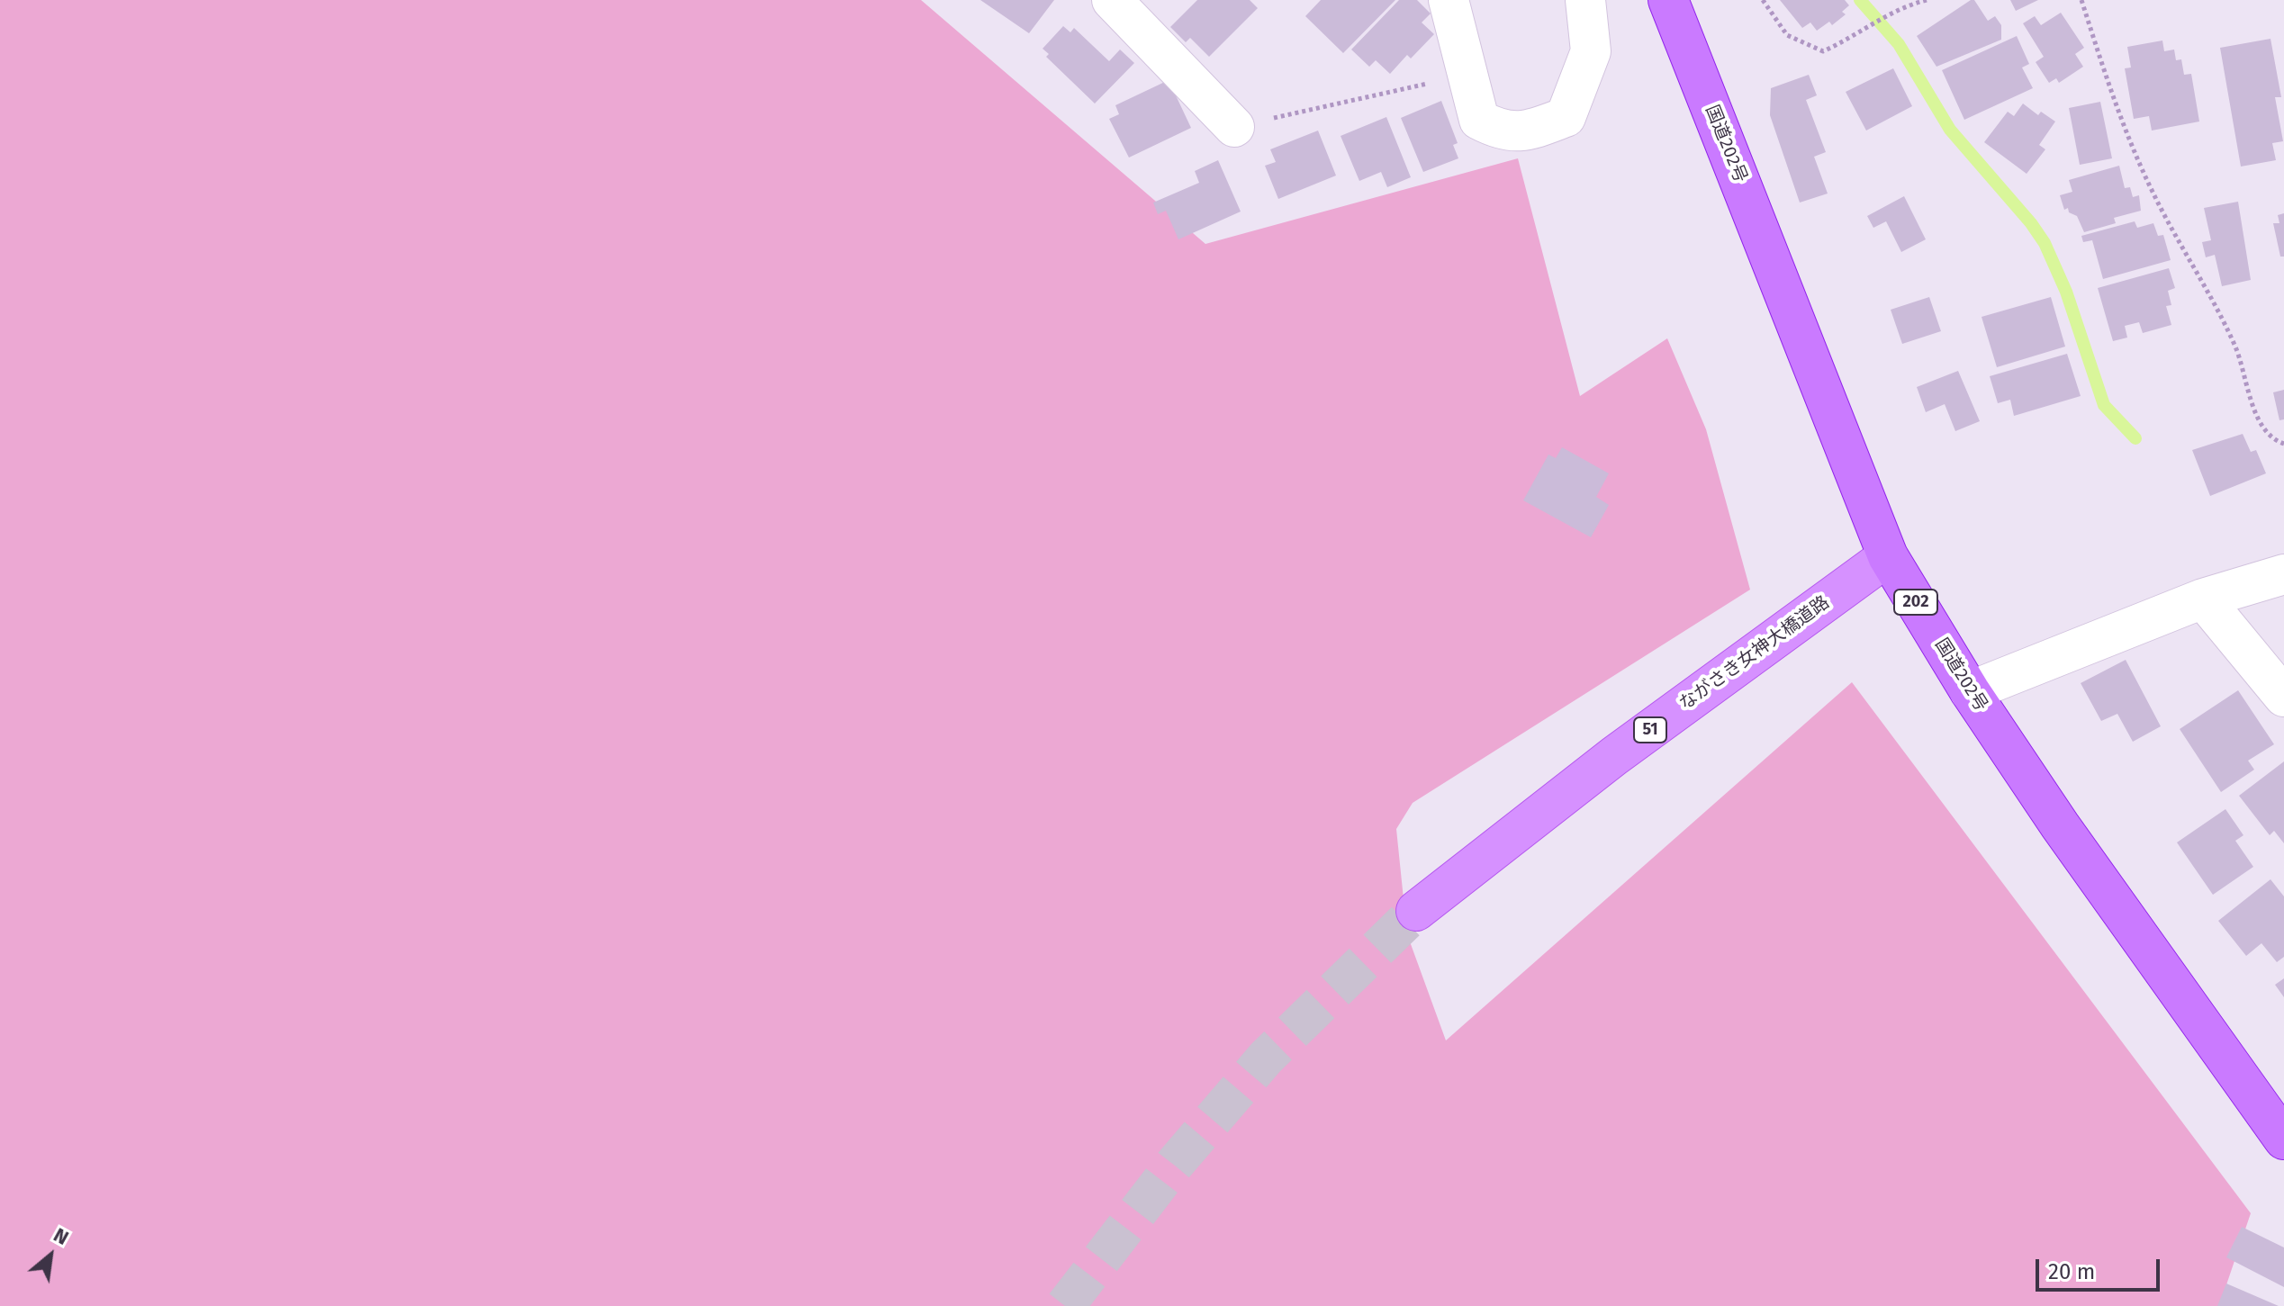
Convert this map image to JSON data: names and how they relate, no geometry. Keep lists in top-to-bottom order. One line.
{"streets":{"highway":["国道202号","202"],"main road":["ながさき女神大橋道路","51"]},"crossings":[["国道202号","ながさき女神大橋道路"]],"scale_bar":"20 m","north":"top right"}
